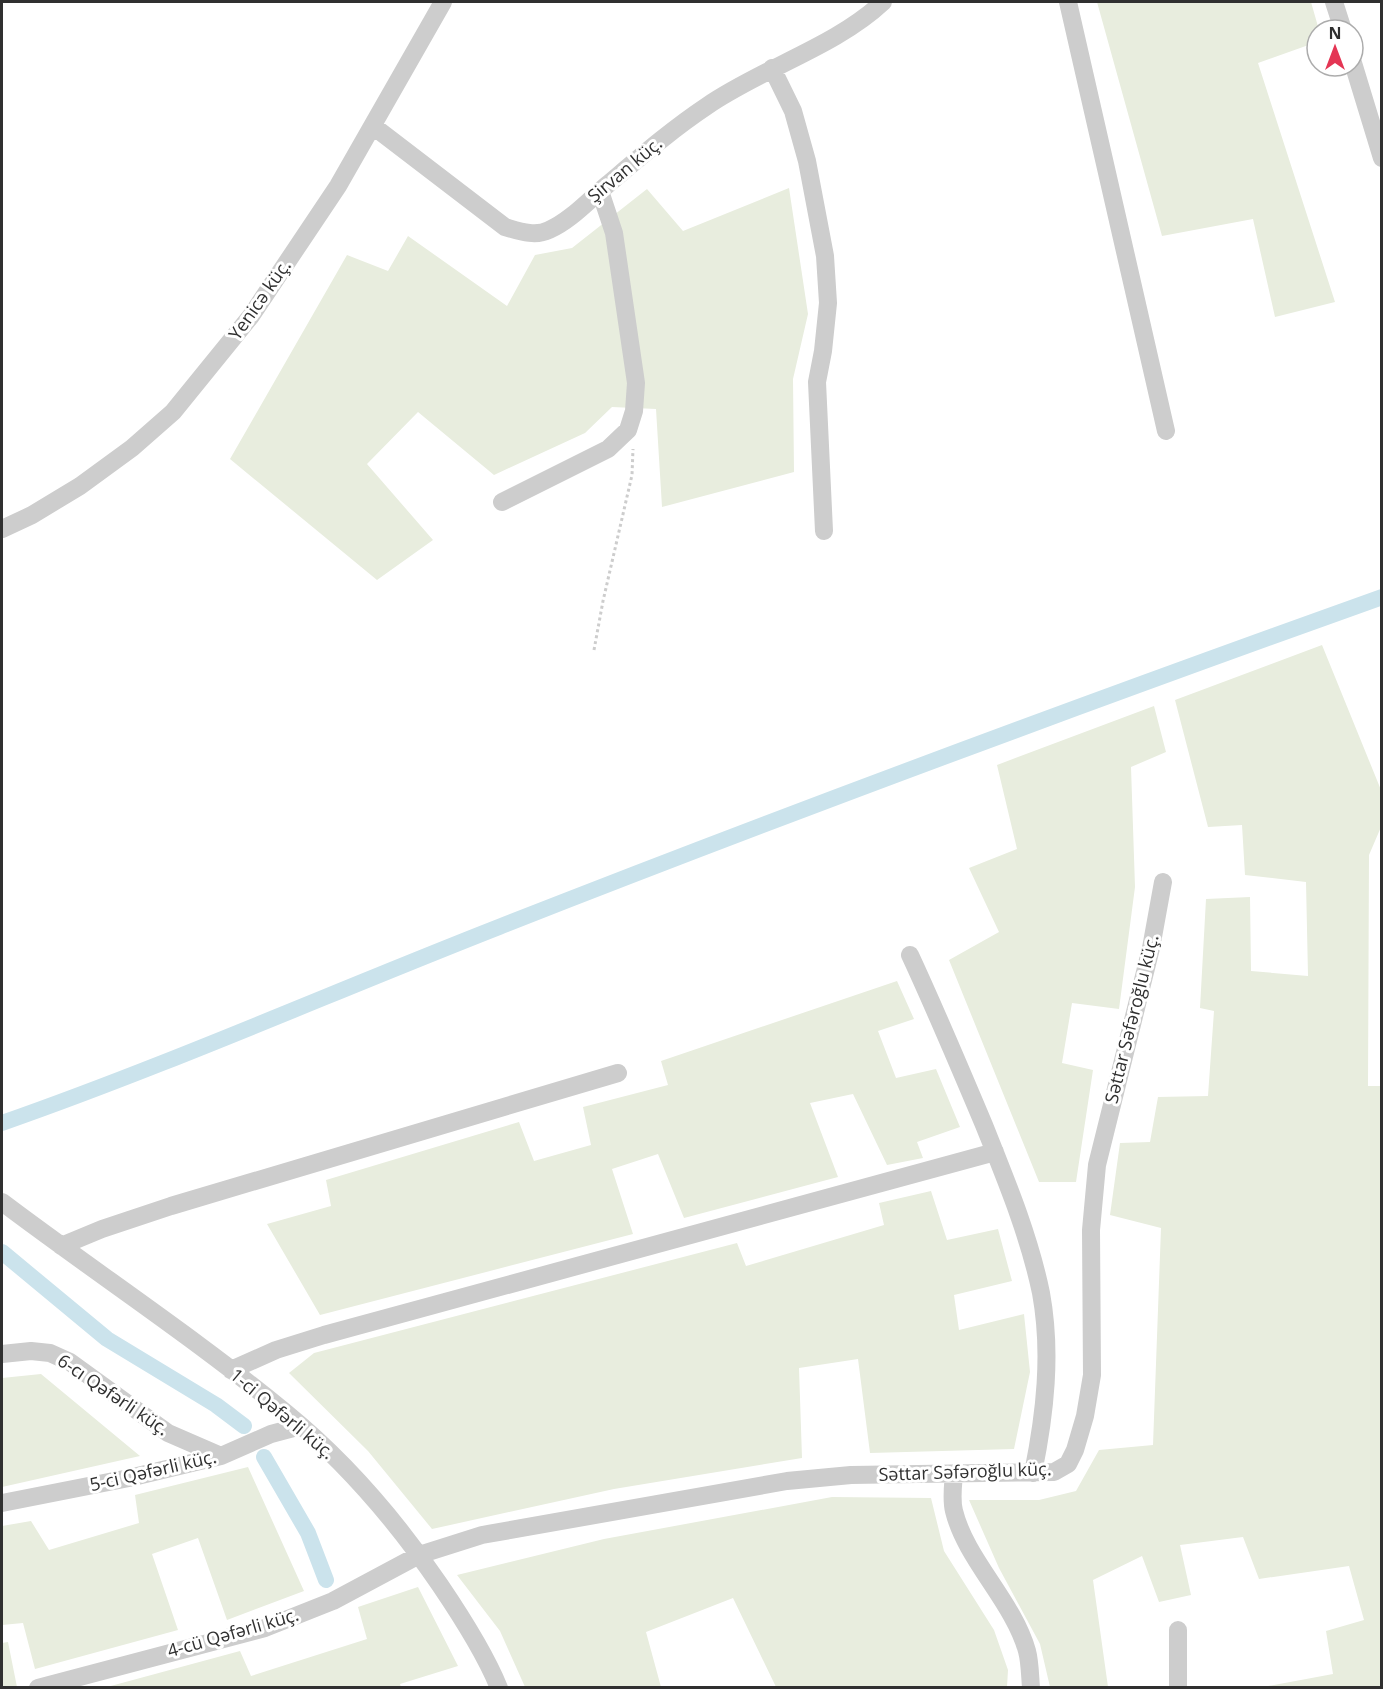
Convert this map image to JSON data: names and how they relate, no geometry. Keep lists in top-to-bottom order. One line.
{"streets":{"street":["Şirvan küç.","Yenicə küç.","Səttar Səfəroğlu küç.","6-cı Qəfərli küç.","1-ci Qəfərli küç.","5-ci Qəfərli küç.","4-cü Qəfərli küç."]},"crossings":[["Şirvan küç.","Yenicə küç."],["Səttar Səfəroğlu küç.","1-ci Qəfərli küç."],["Səttar Səfəroğlu küç.","4-cü Qəfərli küç."],["6-cı Qəfərli küç.","5-ci Qəfərli küç."],["1-ci Qəfərli küç.","5-ci Qəfərli küç."],["1-ci Qəfərli küç.","4-cü Qəfərli küç."]],"north":"top"}
